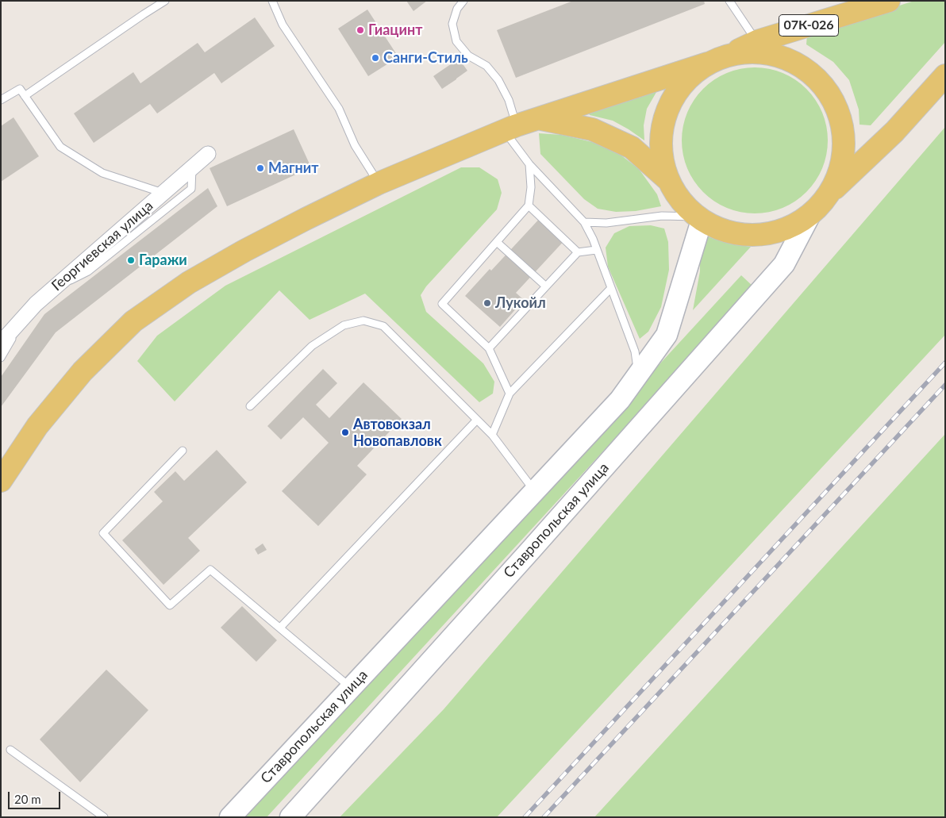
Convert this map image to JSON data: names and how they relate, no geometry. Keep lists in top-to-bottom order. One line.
{"streets":{"main road":["07К-026","Ставропольская улица"],"street":["Георгиевская улица"]},"places":["Гиацинт","Санги-Стиль","Магнит","Гаражи","Лукойл","Автовокзал Новопавловк"],"scale_bar":"20 m"}
